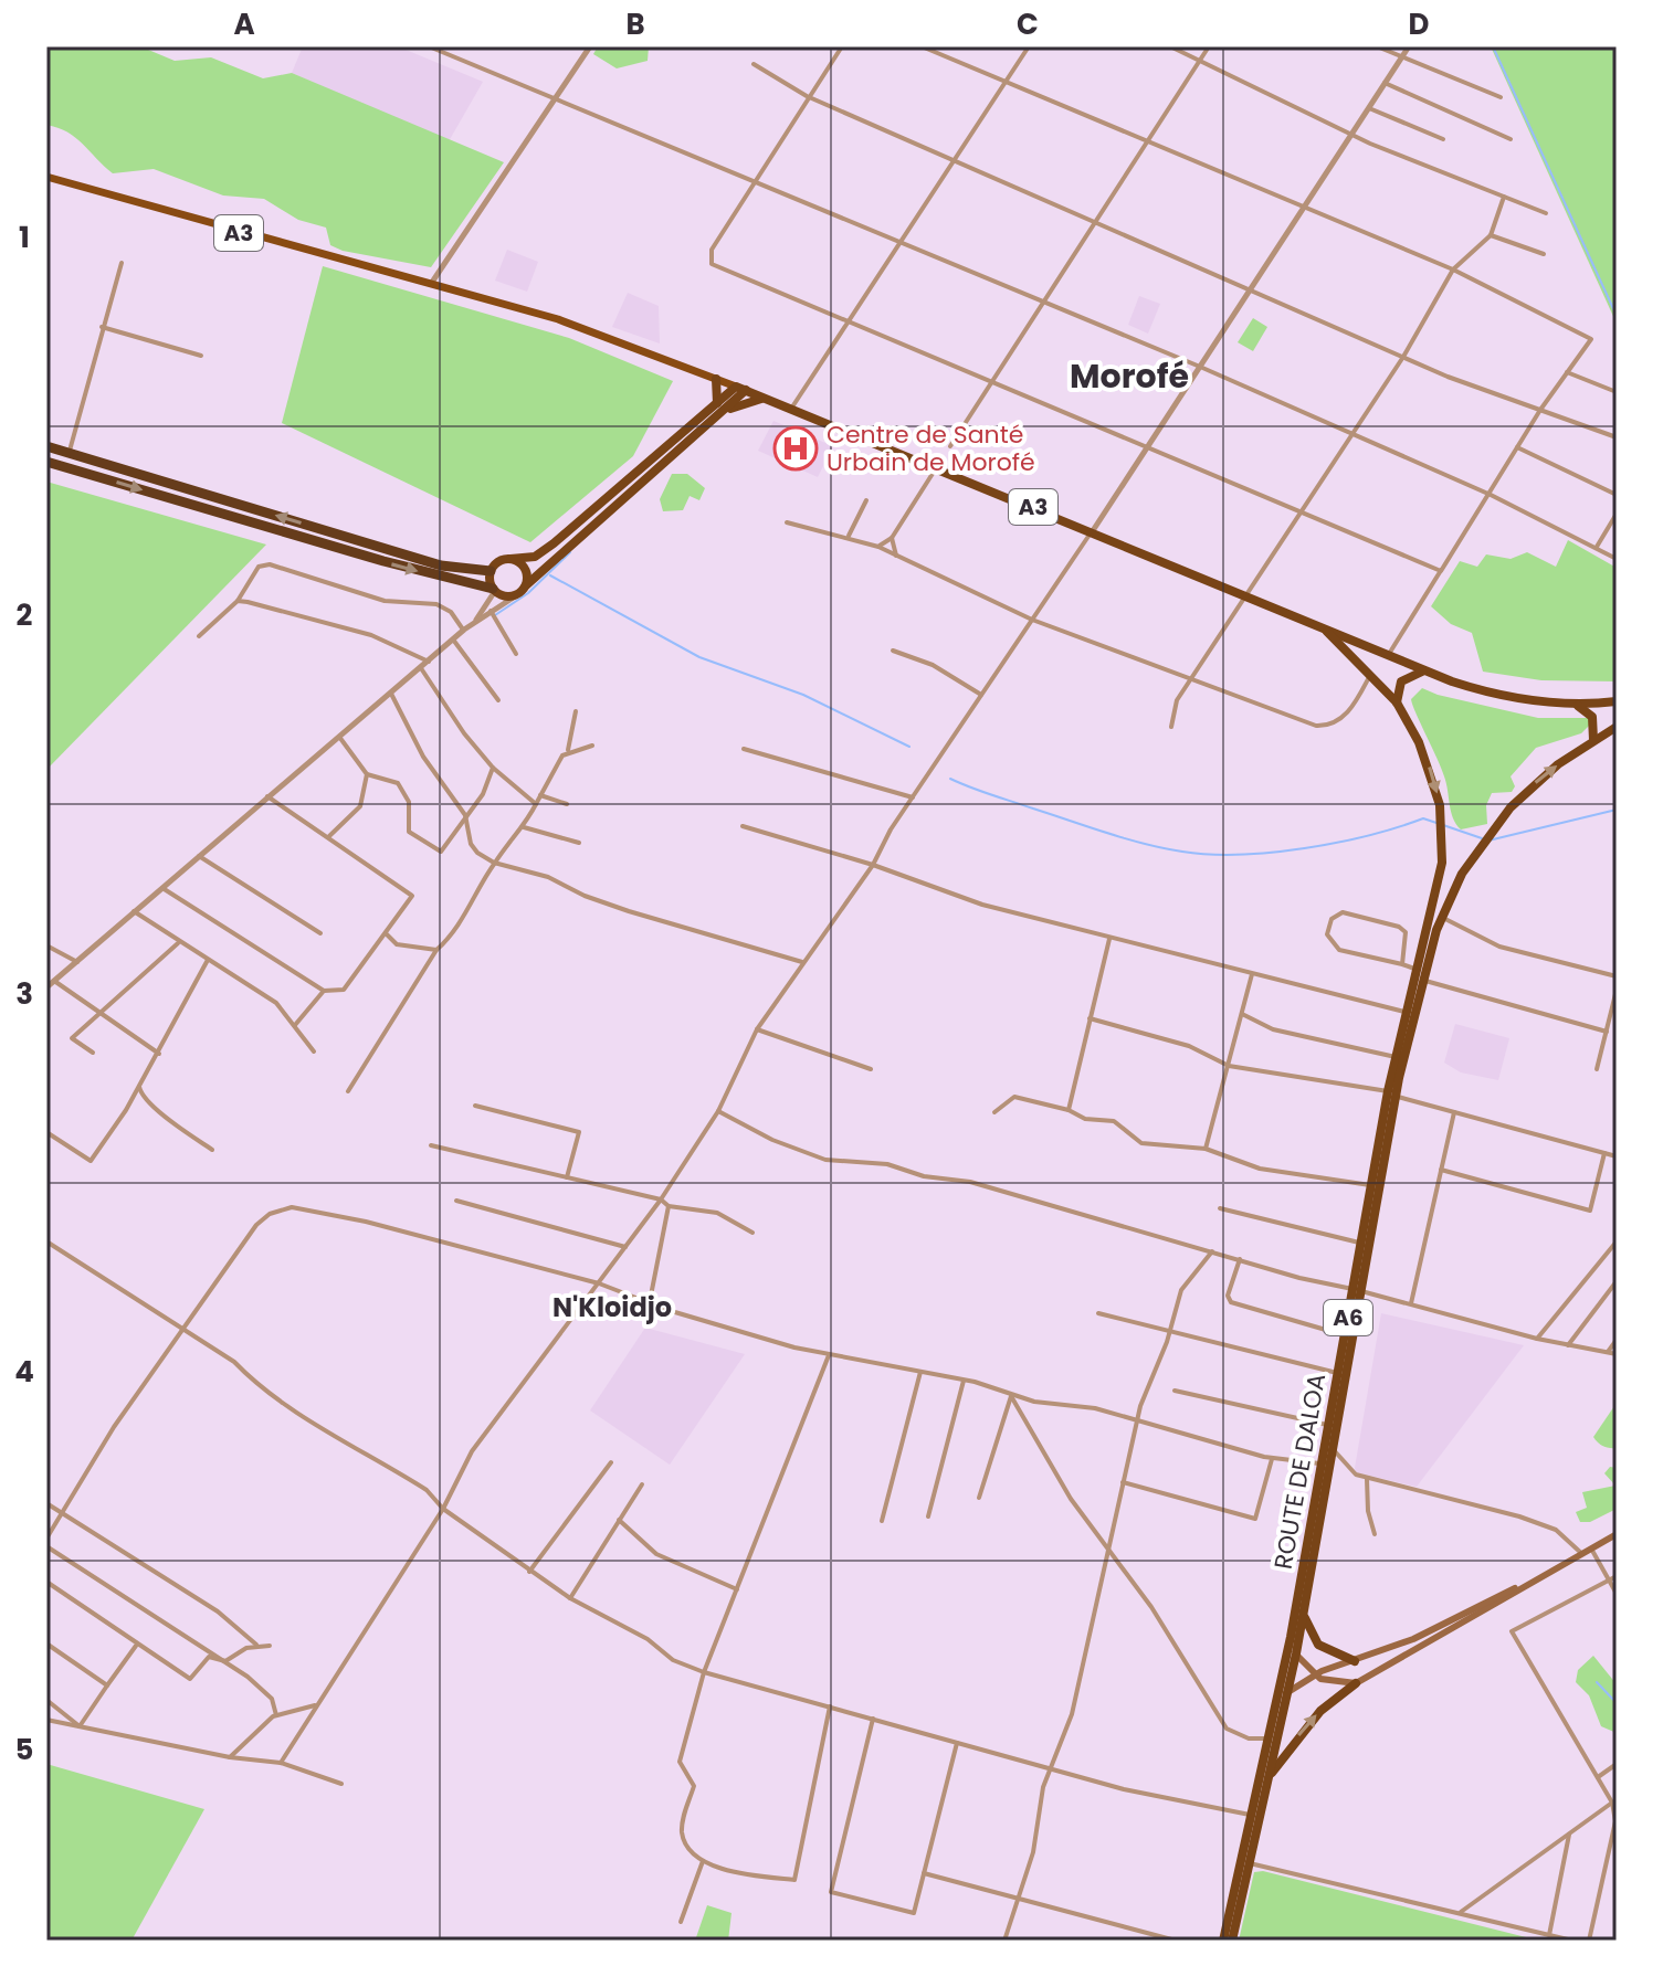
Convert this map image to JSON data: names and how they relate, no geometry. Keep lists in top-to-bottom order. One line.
{"streets":{"highway":["A3","A6","ROUTE DE DALOA"]},"crossings":[["A3","A6"],["A6","ROUTE DE DALOA"]],"districts":["Morofé","N'Kloidjo"],"places":{"hospital":["Centre de Santé Urbain de Morofé"]},"grid":{"columns":["A","B","C","D"],"rows":["1","2","3","4","5"]}}
